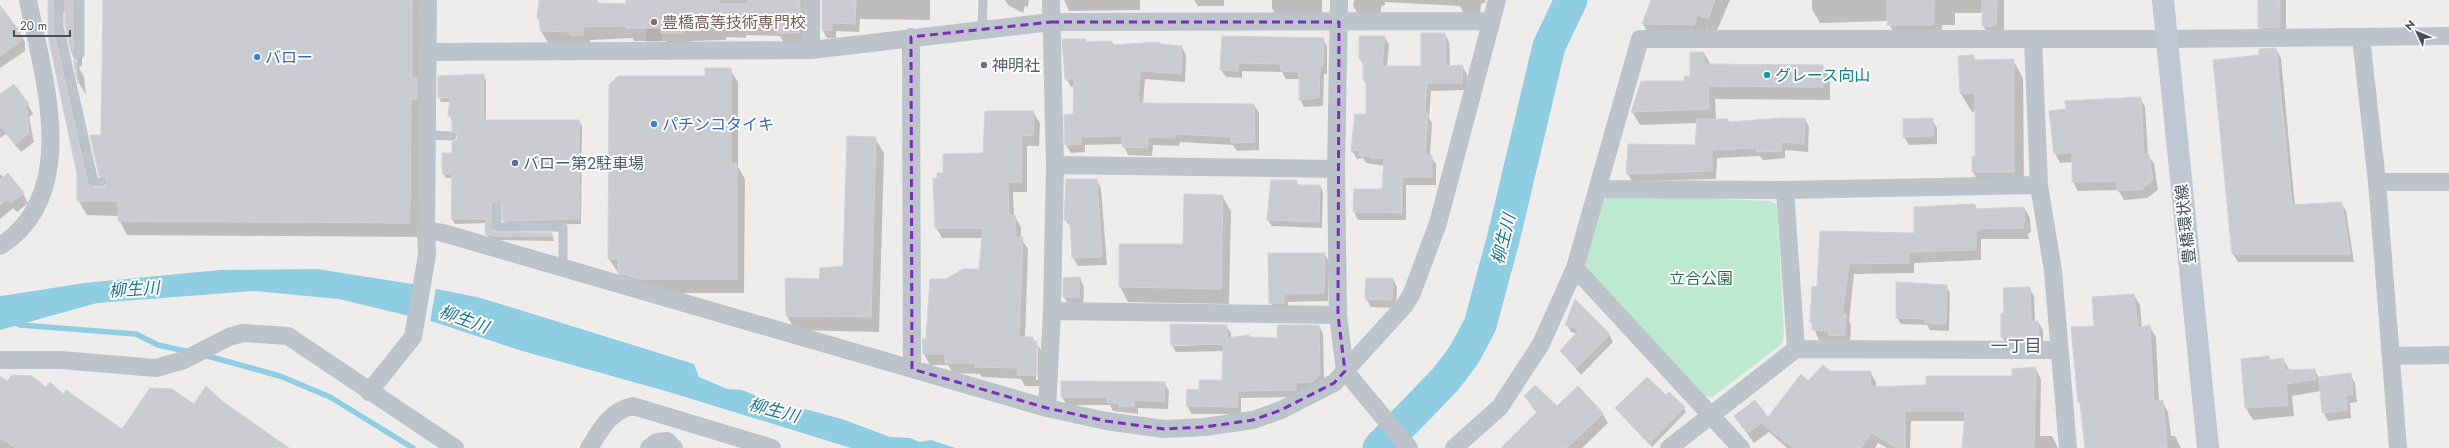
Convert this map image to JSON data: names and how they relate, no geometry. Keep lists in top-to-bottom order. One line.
{"streets":{"main road":["豊橋環状線"]},"districts":["一丁目"],"water":["柳生川"],"parks":["立合公園"],"places":["豊橋高等技術専門校","バロー","神明社","グレース向山","パチンコタイキ","バロー第2駐車場"],"scale_bar":"20 m","north":"top left"}
